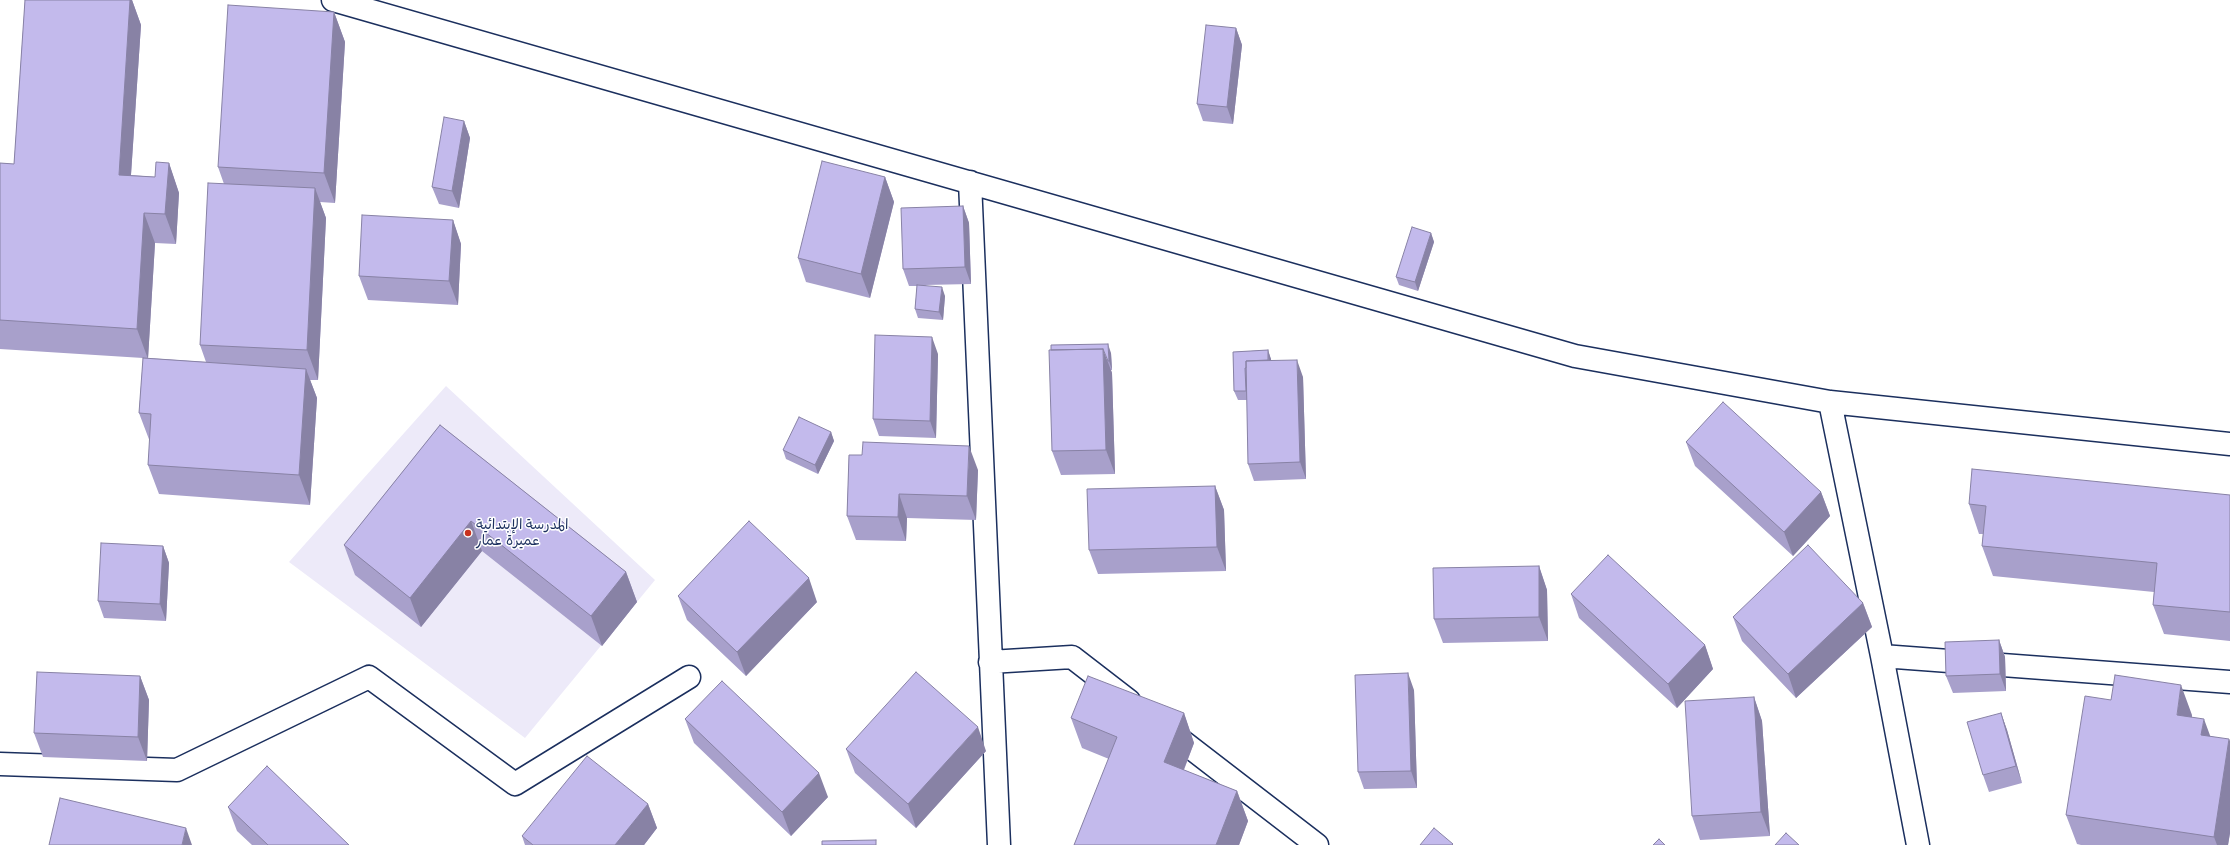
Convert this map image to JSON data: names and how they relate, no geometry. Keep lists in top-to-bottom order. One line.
{"places":["المدرسة الإبتدائية عميرة عمار"]}
